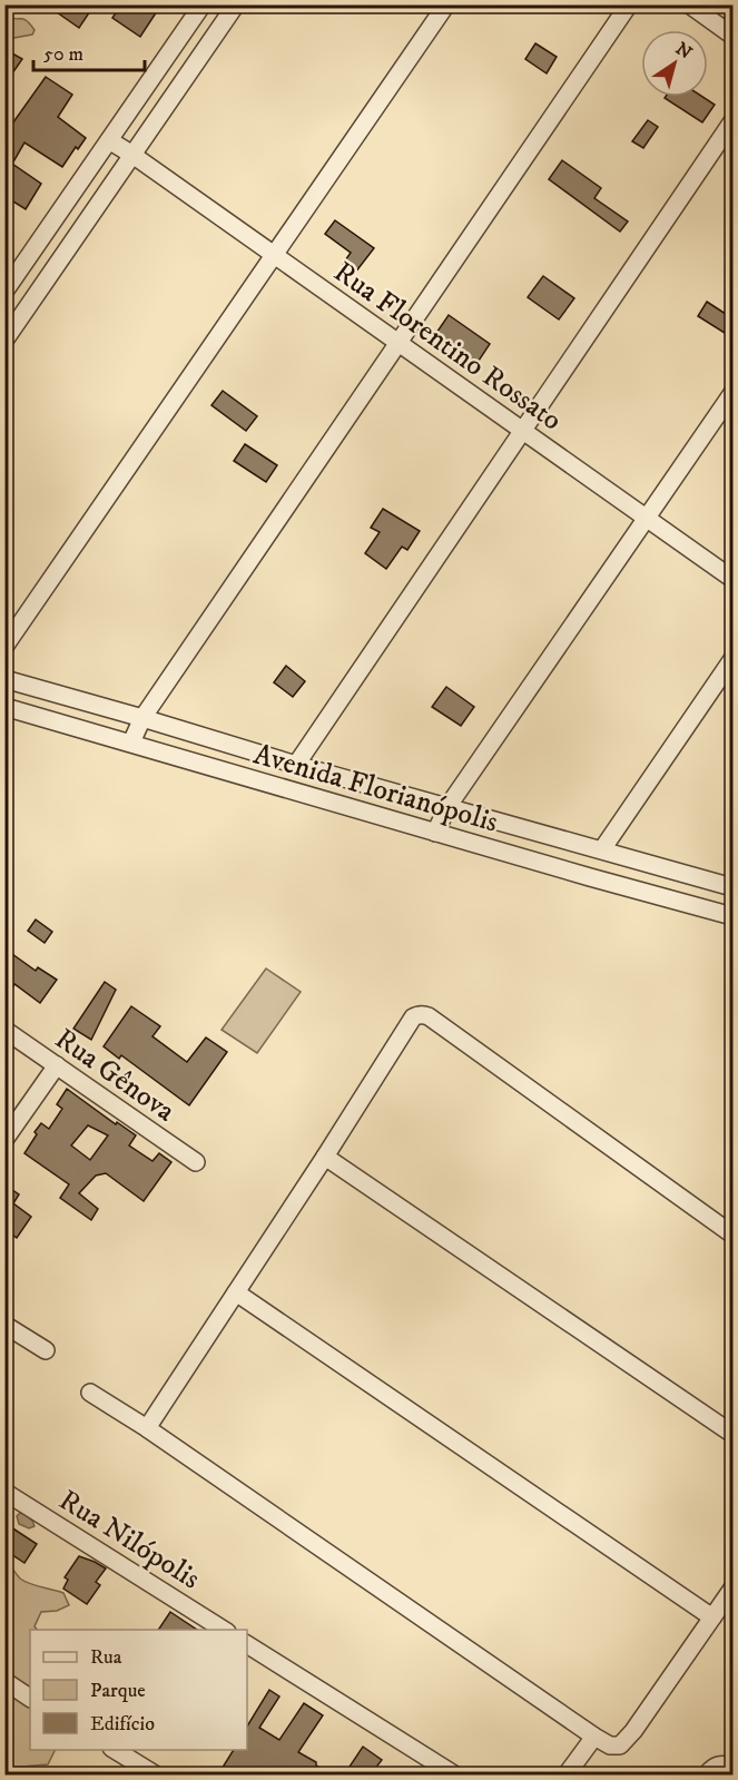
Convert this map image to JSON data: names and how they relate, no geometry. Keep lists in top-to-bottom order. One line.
{"streets":{"street":["Rua Florentino Rossato","Avenida Florianópolis","Rua Gênova","Rua Nilópolis"]},"legend":["Rua","Parque","Edifício"],"scale_bar":"50 m","north":"top right"}
